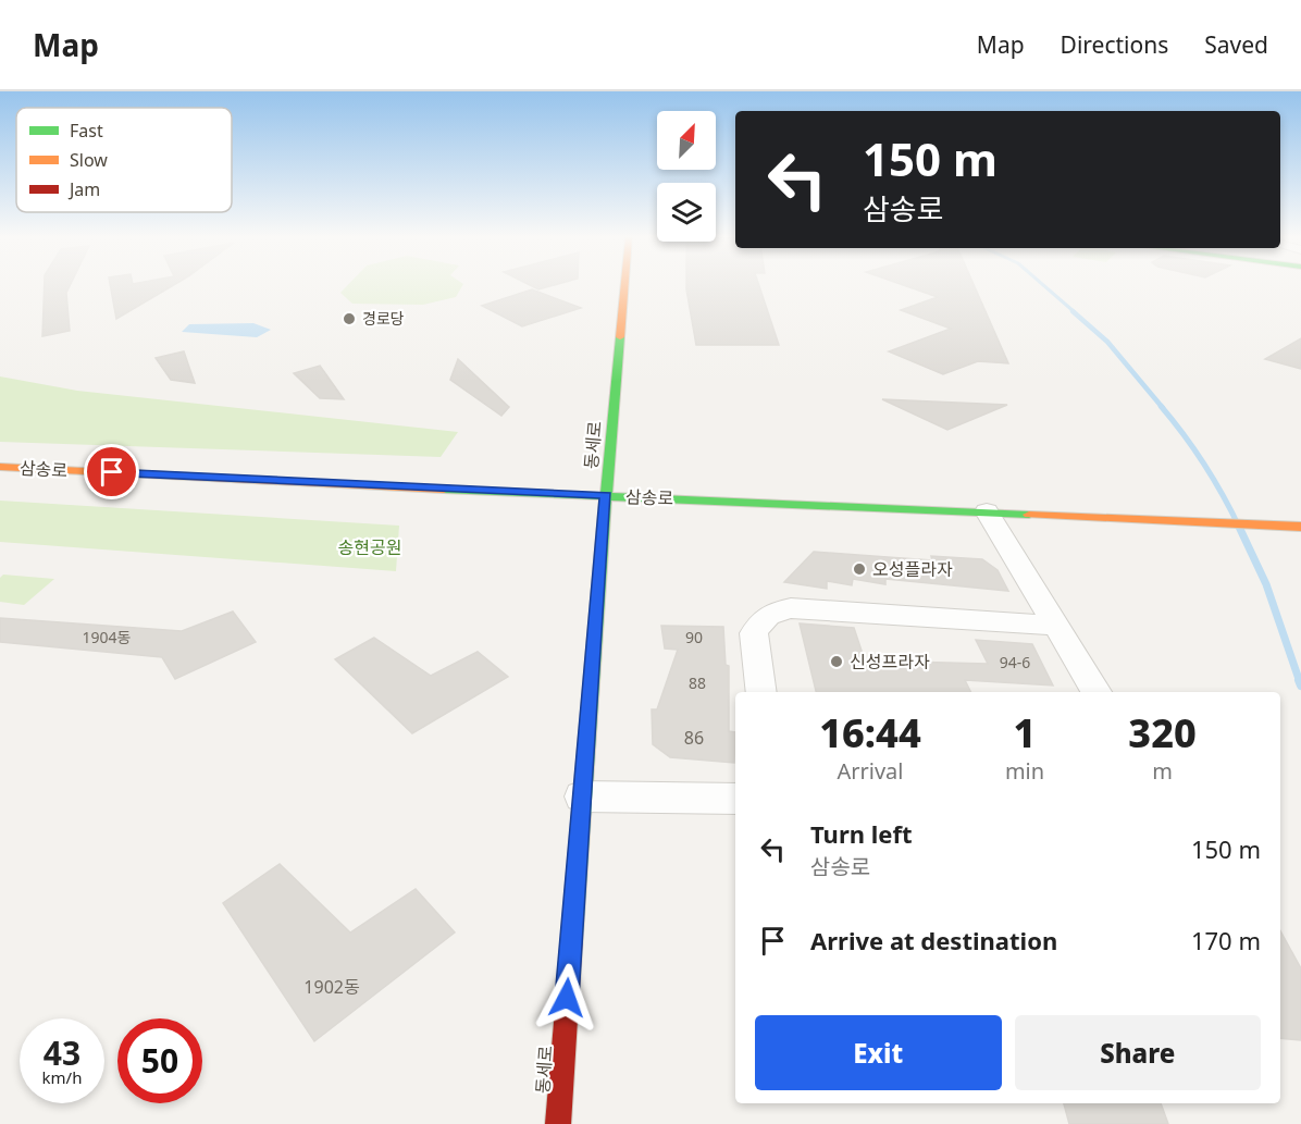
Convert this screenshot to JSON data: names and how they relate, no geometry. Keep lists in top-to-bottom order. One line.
{"streets":{"main road":["동세로","삼송로"]},"crossings":[["동세로","삼송로"]],"parks":["송현공원"],"places":["경로당","오성플라자","신성프라자"],"house_numbers":["1904동","90","94-6","88","86","1902동"],"legend":["Fast","Slow","Jam"],"north":"top right","page":{"header":"Map","nav":["Map","Directions","Saved"],"turn":["150 m","삼송로"],"eta":["16:44","Arrival","1","min","320","m"],"list":[{"name":"Turn left","note":"삼송로","value":"150 m"},{"name":"Arrive at destination","value":"170 m"}],"buttons":["Exit","Share"],"speed":"43 km/h","limit":"50"}}
